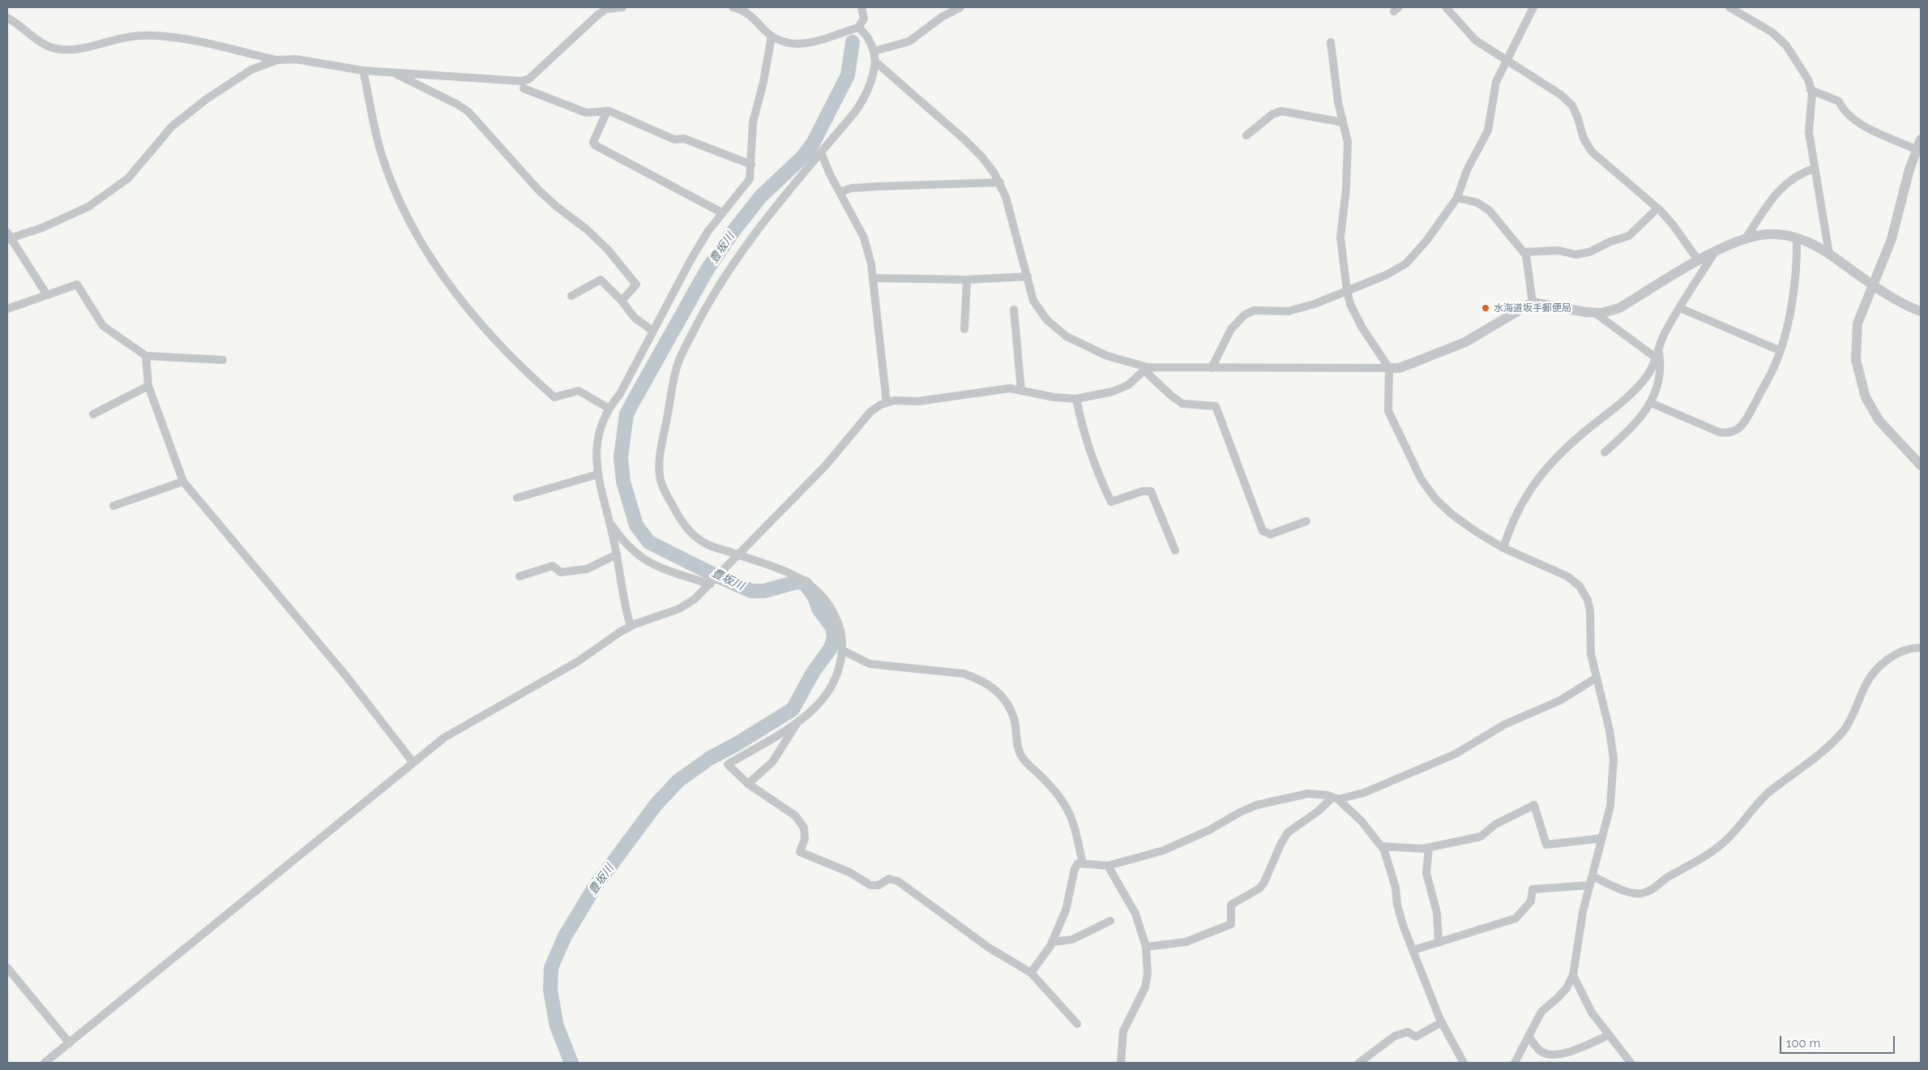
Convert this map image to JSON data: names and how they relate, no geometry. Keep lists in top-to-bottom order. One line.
{"water":["豊坂川"],"places":["水海道坂手郵便局"],"scale_bar":"100 m"}
